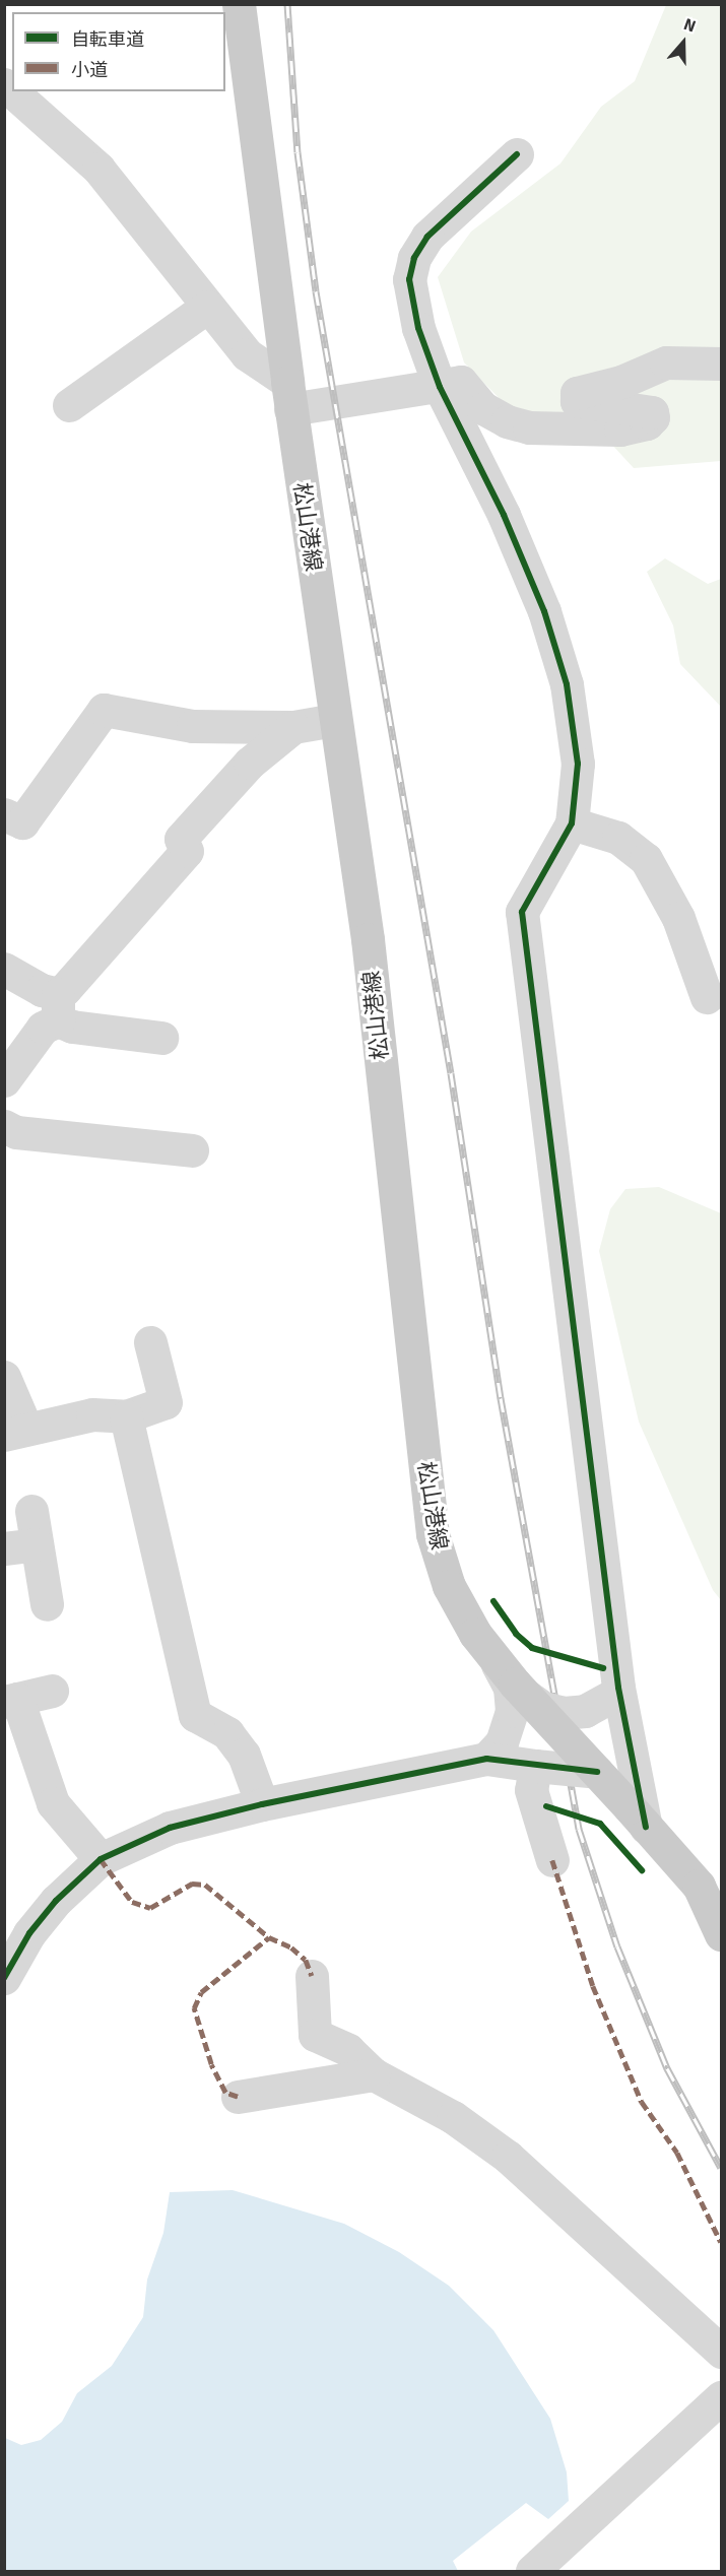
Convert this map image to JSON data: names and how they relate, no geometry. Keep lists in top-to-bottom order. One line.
{"streets":{"main road":["松山港線"]},"legend":["自転車道","小道"],"north":"top"}
